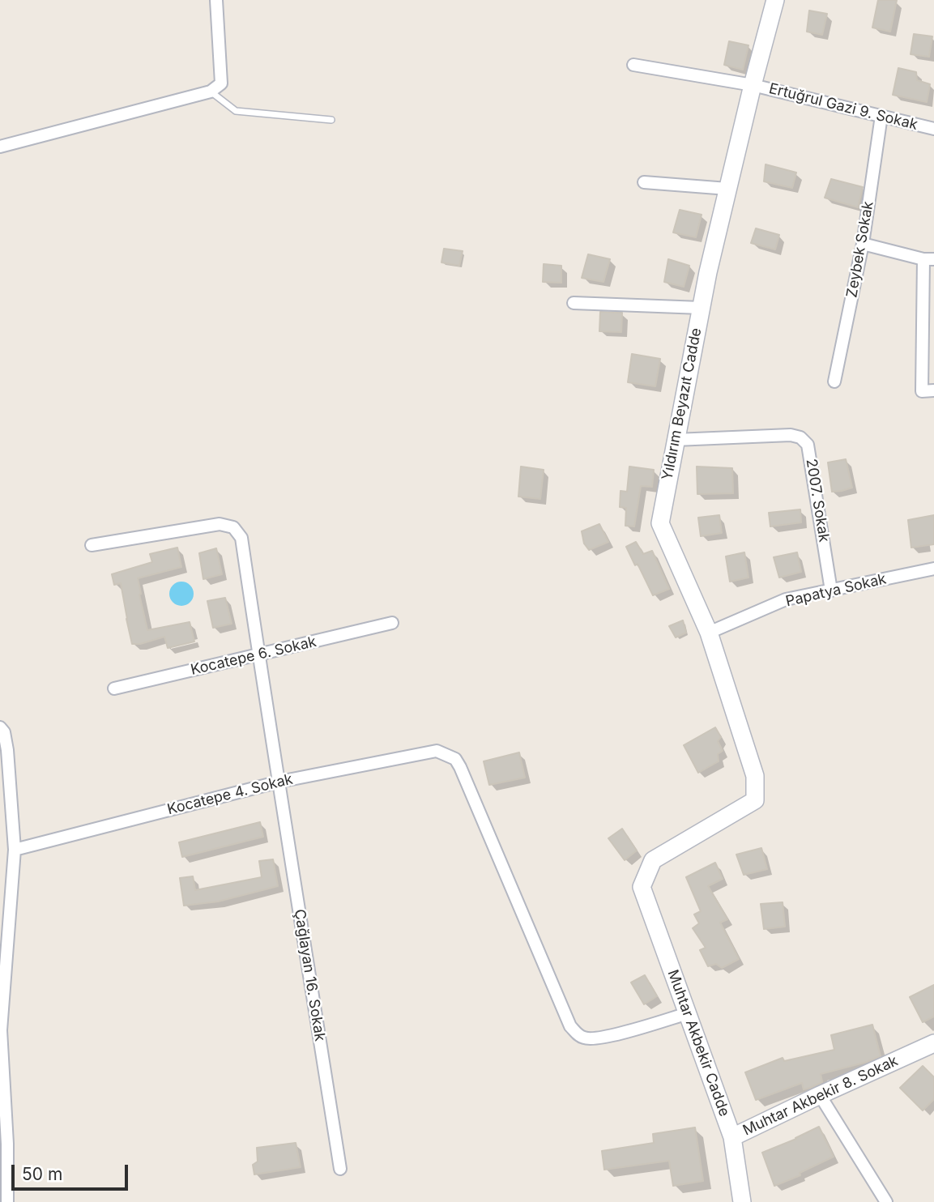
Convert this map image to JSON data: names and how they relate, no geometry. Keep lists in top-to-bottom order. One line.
{"streets":{"street":["Ertuğrul Gazi 9. Sokak","Zeybek Sokak","Yıldırım Beyazıt Cadde","2007. Sokak","Papatya Sokak","Kocatepe 6. Sokak","Kocatepe 4. Sokak","Çağlayan 16. Sokak","Muhtar Akbekir Cadde","Muhtar Akbekir 8. Sokak"]},"crossings":[["Ertuğrul Gazi 9. Sokak","Zeybek Sokak"],["Ertuğrul Gazi 9. Sokak","Yıldırım Beyazıt Cadde"],["Yıldırım Beyazıt Cadde","2007. Sokak"],["Yıldırım Beyazıt Cadde","Papatya Sokak"],["Yıldırım Beyazıt Cadde","Muhtar Akbekir Cadde"],["2007. Sokak","Papatya Sokak"],["Kocatepe 6. Sokak","Çağlayan 16. Sokak"],["Kocatepe 4. Sokak","Çağlayan 16. Sokak"],["Kocatepe 4. Sokak","Muhtar Akbekir Cadde"],["Muhtar Akbekir Cadde","Muhtar Akbekir 8. Sokak"]],"scale_bar":"50 m"}
